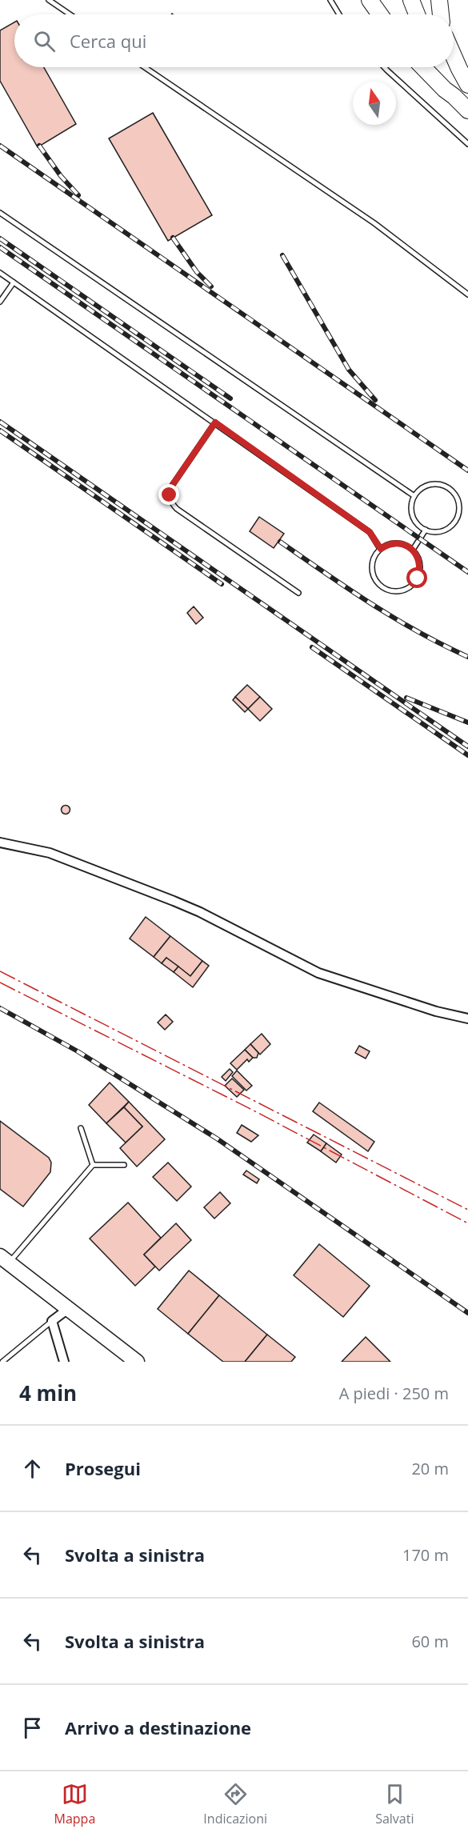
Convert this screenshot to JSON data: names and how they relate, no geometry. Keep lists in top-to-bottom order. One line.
{"north":"top","page":{"search":"Cerca qui","heading":["4 min","A piedi · 250 m"],"list":[["Prosegui","20 m"],["Svolta a sinistra","170 m"],["Svolta a sinistra","60 m"],"Arrivo a destinazione"],"nav":["Mappa","Indicazioni","Salvati"]}}
